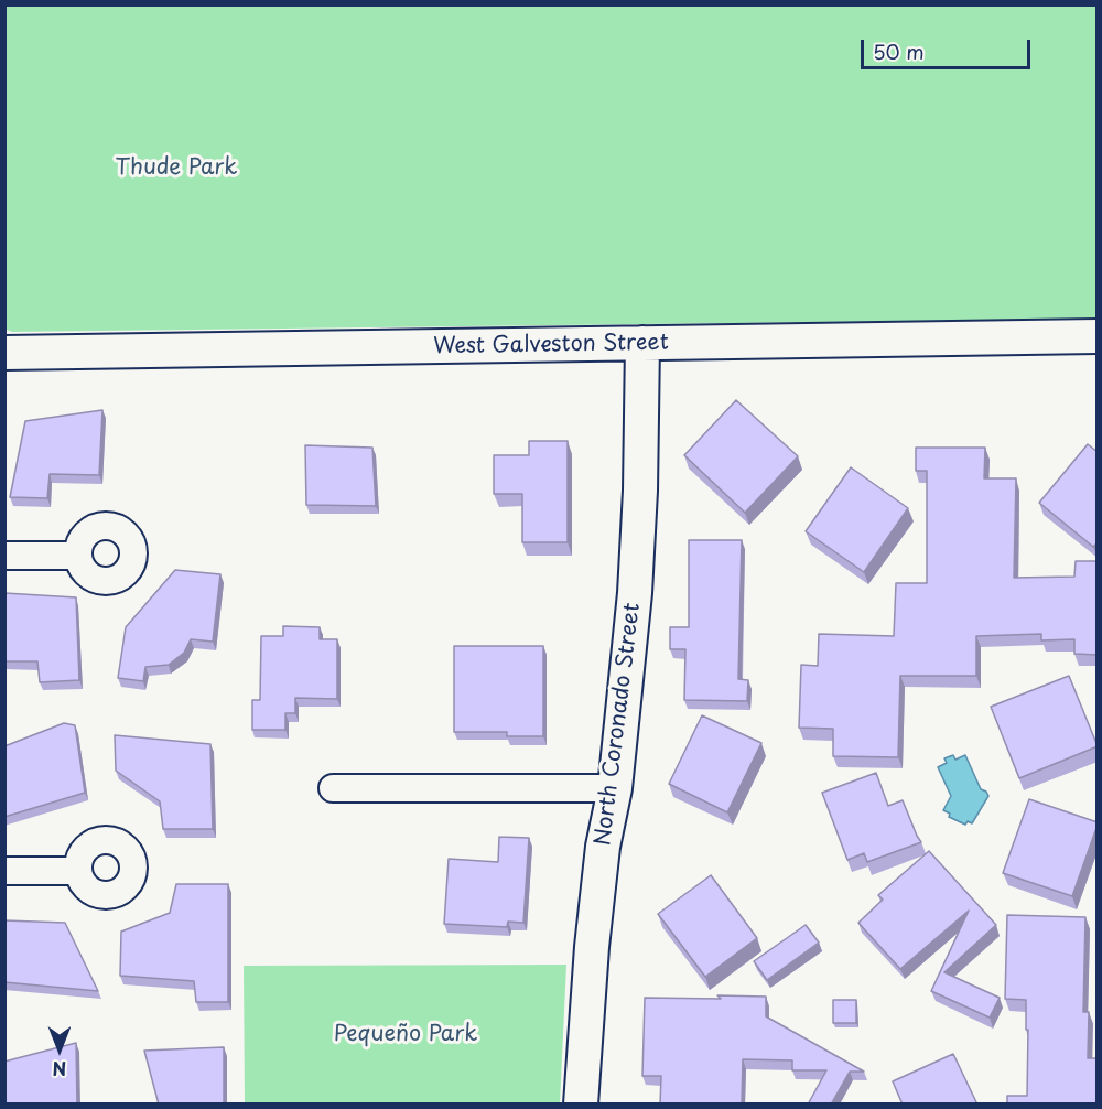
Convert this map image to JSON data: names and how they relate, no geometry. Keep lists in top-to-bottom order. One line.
{"streets":{"street":["West Galveston Street","North Coronado Street"]},"crossings":[["West Galveston Street","North Coronado Street"]],"parks":["Thude Park","Pequeño Park"],"scale_bar":"50 m","north":"bottom"}
